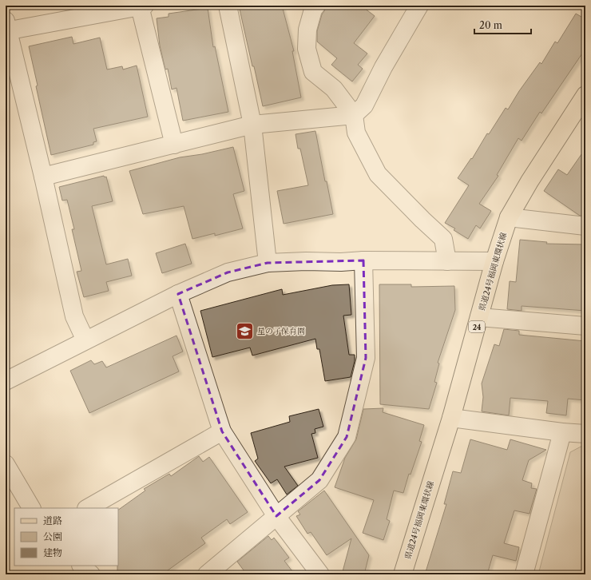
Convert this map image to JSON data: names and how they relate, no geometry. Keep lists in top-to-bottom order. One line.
{"streets":{"main road":["県道24号福岡東環状線","24"]},"places":{"school or university":["星の子保育園"]},"legend":["道路","公園","建物"],"scale_bar":"20 m"}
